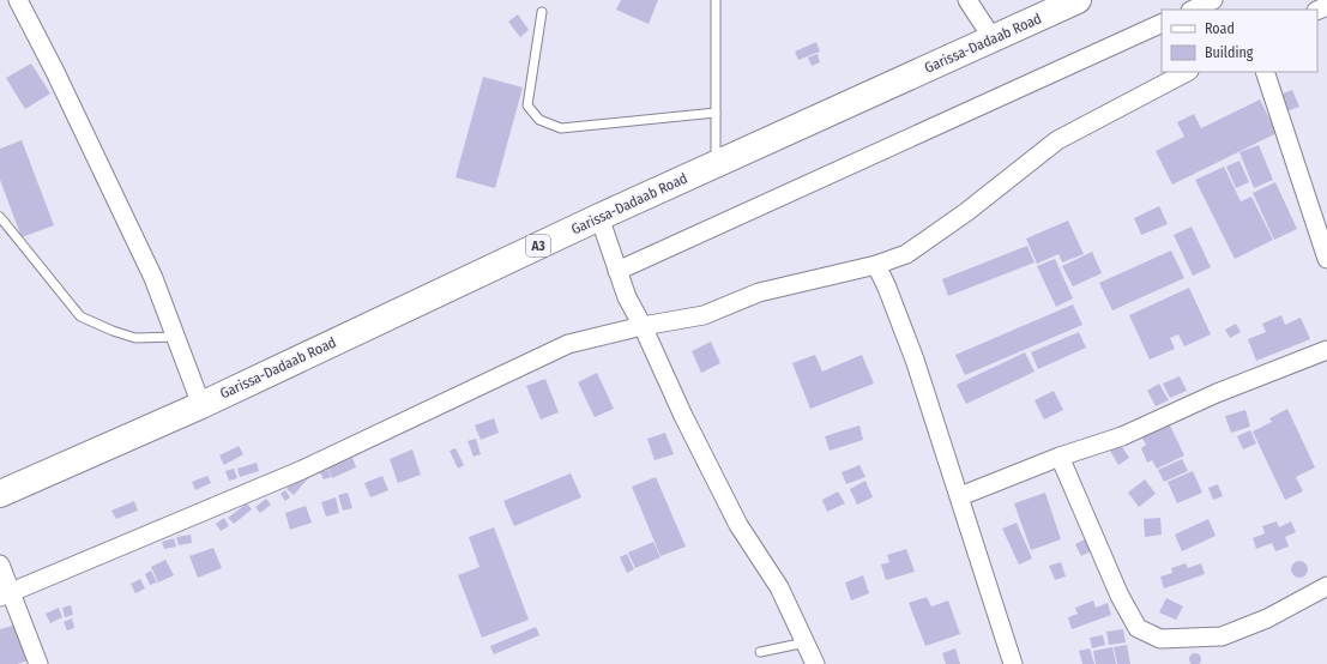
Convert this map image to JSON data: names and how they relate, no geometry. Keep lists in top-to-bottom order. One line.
{"streets":{"highway":["Garissa-Dadaab Road","A3"]},"legend":["Road","Building"]}
